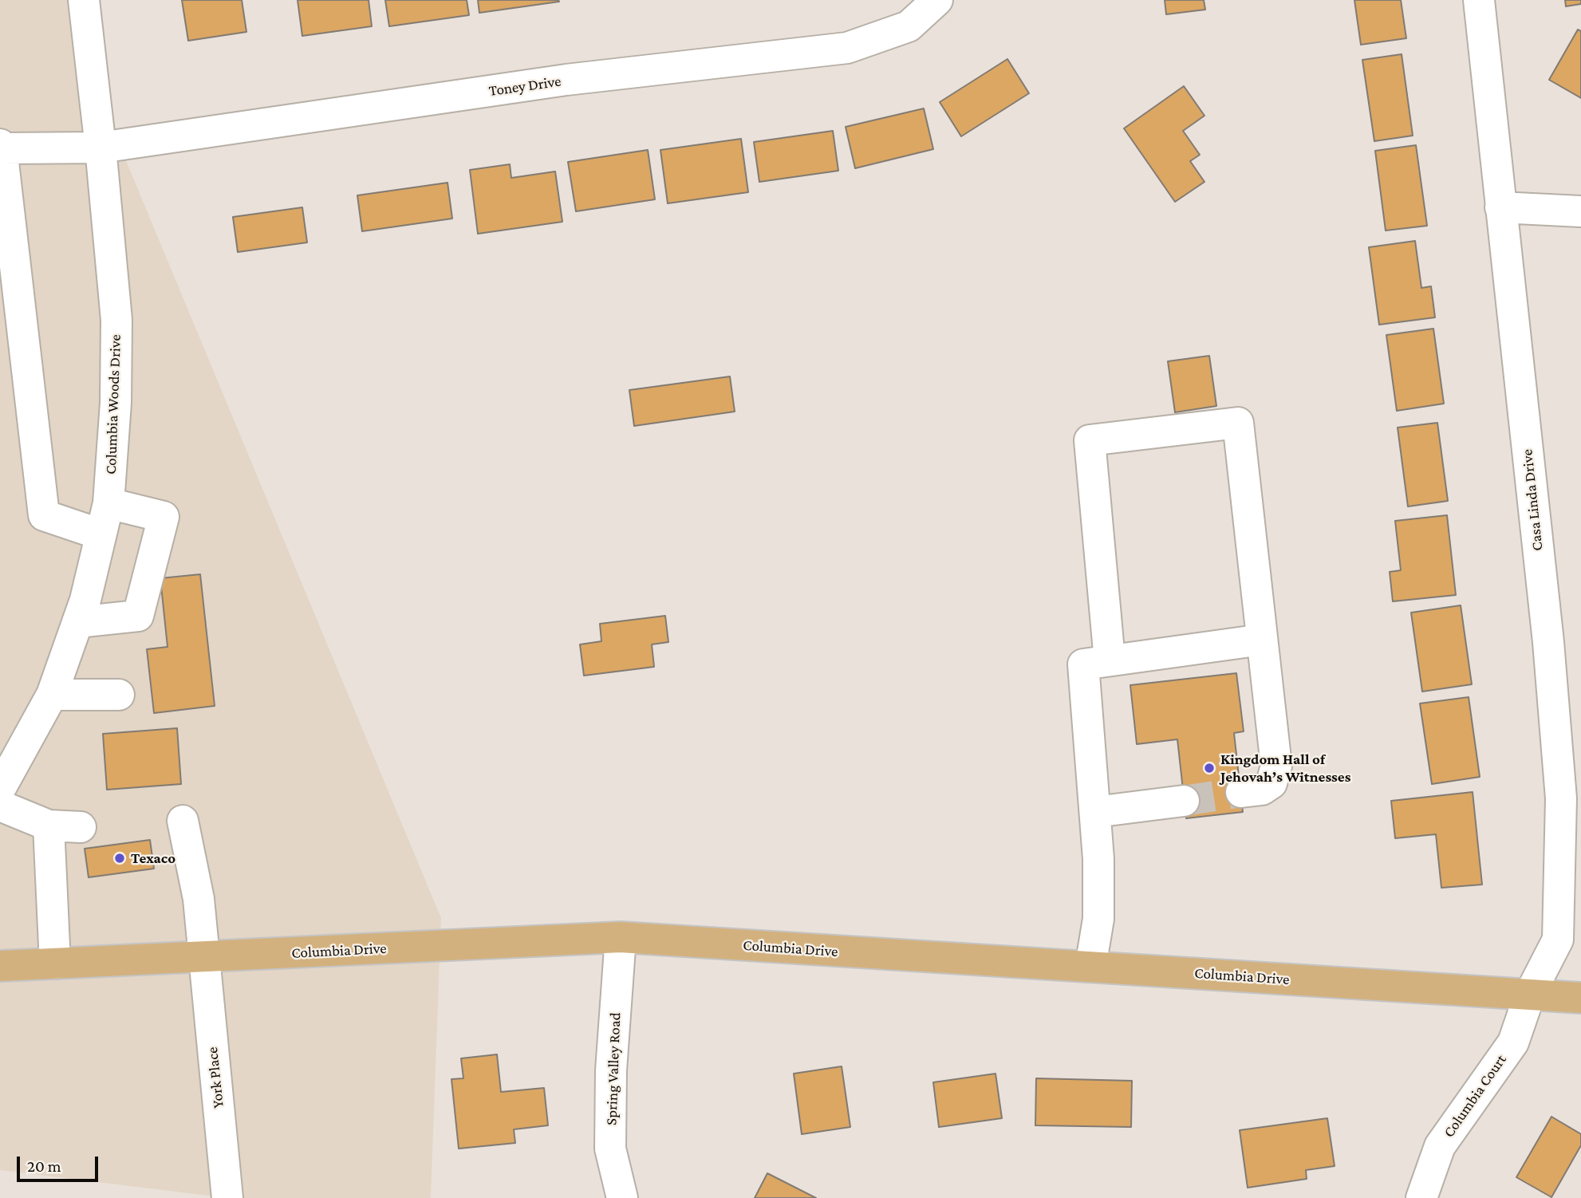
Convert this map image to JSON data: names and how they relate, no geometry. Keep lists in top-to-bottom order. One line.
{"streets":{"main road":["Columbia Drive"],"street":["Toney Drive","Columbia Woods Drive","Casa Linda Drive","Spring Valley Road","York Place","Columbia Court"]},"crossings":[["Toney Drive","Columbia Woods Drive"],["Casa Linda Drive","Columbia Drive"],["Casa Linda Drive","Columbia Court"],["Columbia Drive","Spring Valley Road"],["Columbia Drive","York Place"],["Columbia Drive","Columbia Court"]],"places":["Kingdom Hall of Jehovah’s Witnesses","Texaco"],"scale_bar":"20 m"}
